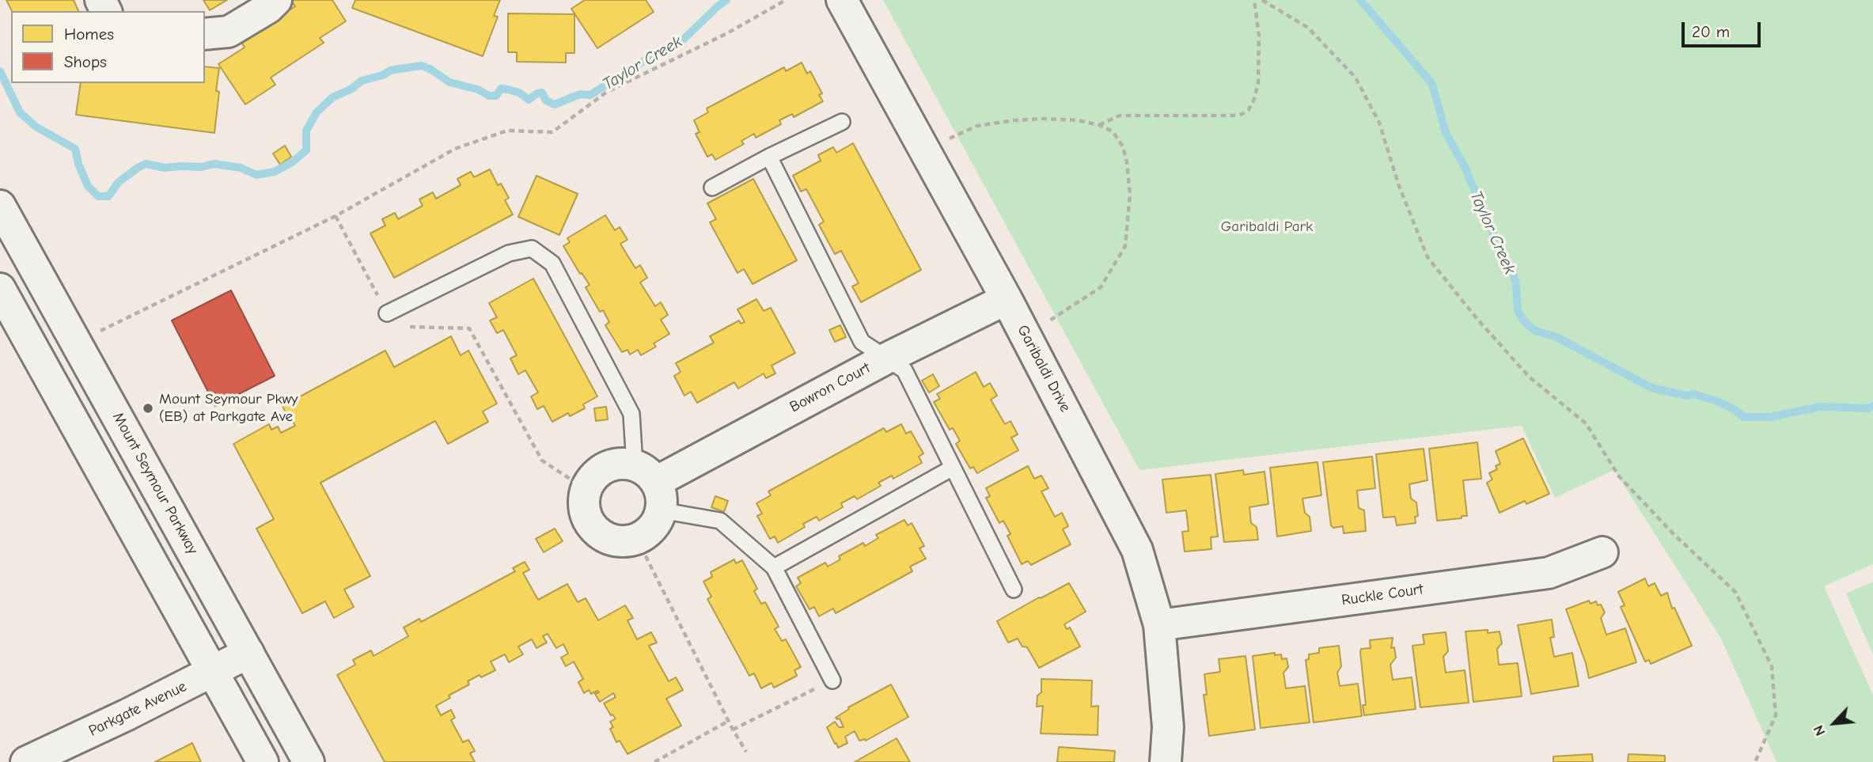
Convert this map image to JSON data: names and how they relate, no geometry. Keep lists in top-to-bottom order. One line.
{"streets":{"street":["Garibaldi Drive","Bowron Court","Mount Seymour Parkway","Ruckle Court","Parkgate Avenue"]},"crossings":[["Garibaldi Drive","Bowron Court"],["Garibaldi Drive","Ruckle Court"],["Mount Seymour Parkway","Parkgate Avenue"]],"water":["Taylor Creek"],"parks":["Garibaldi Park"],"places":["Mount Seymour Pkwy (EB) at Parkgate Ave"],"legend":["Homes","Shops"],"scale_bar":"20 m","north":"bottom left"}
